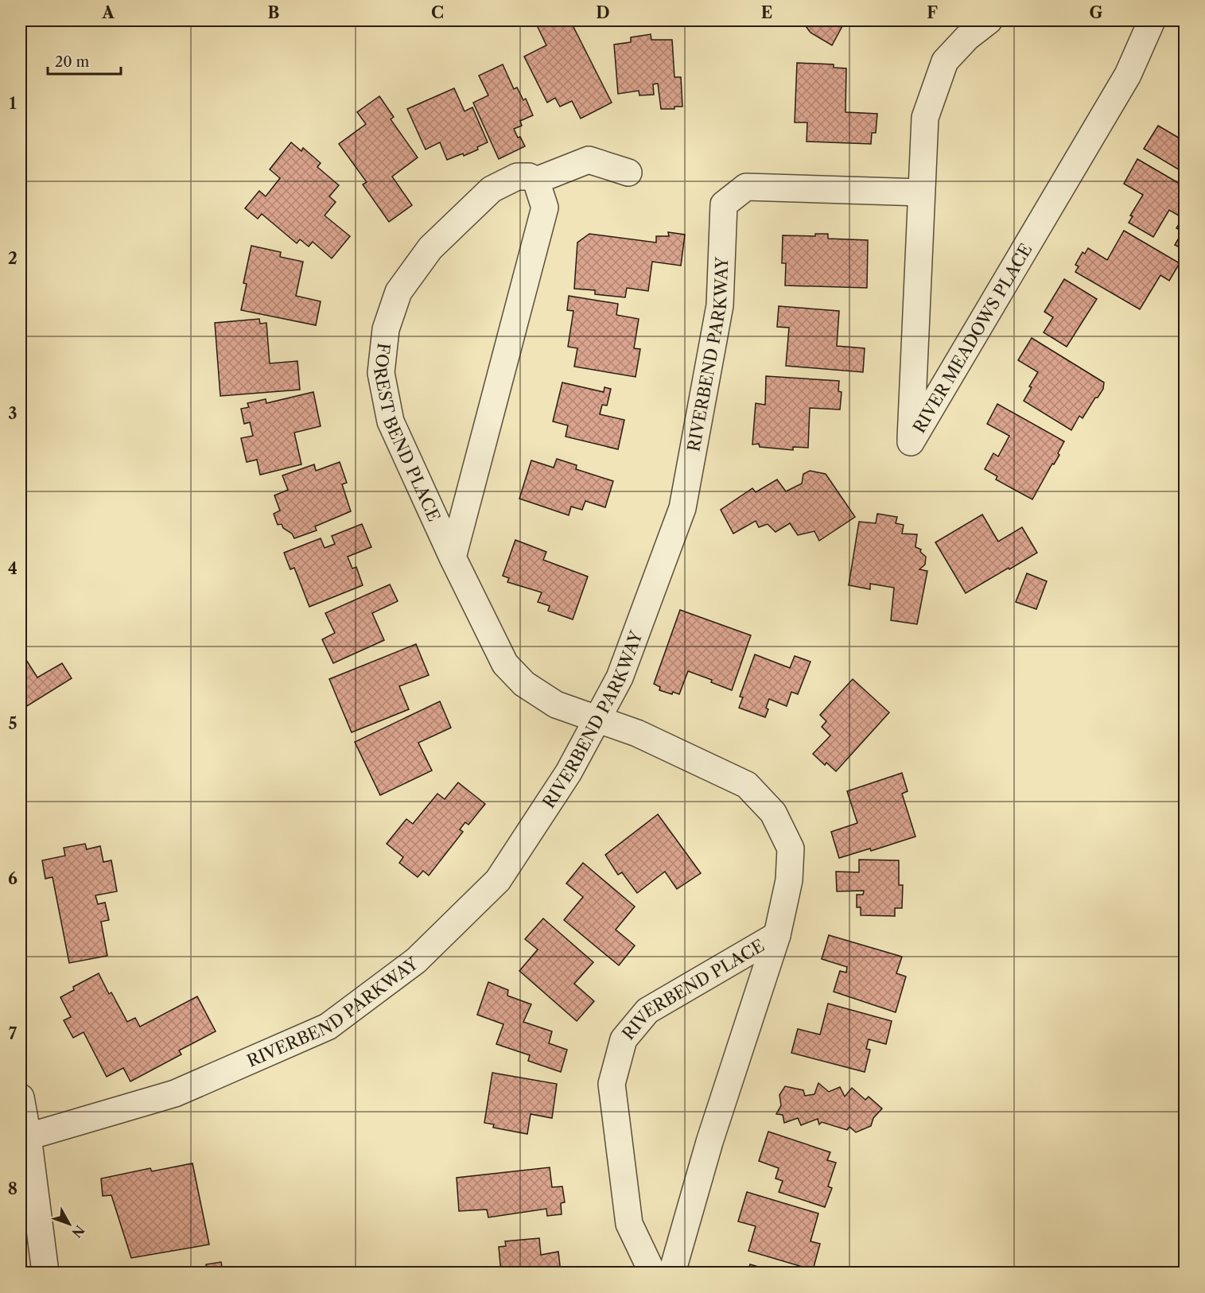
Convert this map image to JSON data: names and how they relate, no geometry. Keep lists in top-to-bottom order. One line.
{"streets":{"street":["RIVER MEADOWS PLACE","RIVERBEND PARKWAY","FOREST BEND PLACE","RIVERBEND PLACE"]},"crossings":[["RIVER MEADOWS PLACE","RIVERBEND PARKWAY"],["RIVERBEND PARKWAY","FOREST BEND PLACE"],["RIVERBEND PARKWAY","RIVERBEND PLACE"],["FOREST BEND PLACE","RIVERBEND PLACE"]],"scale_bar":"20 m","north":"bottom right","grid":{"columns":["A","B","C","D","E","F","G"],"rows":["1","2","3","4","5","6","7","8"]}}
